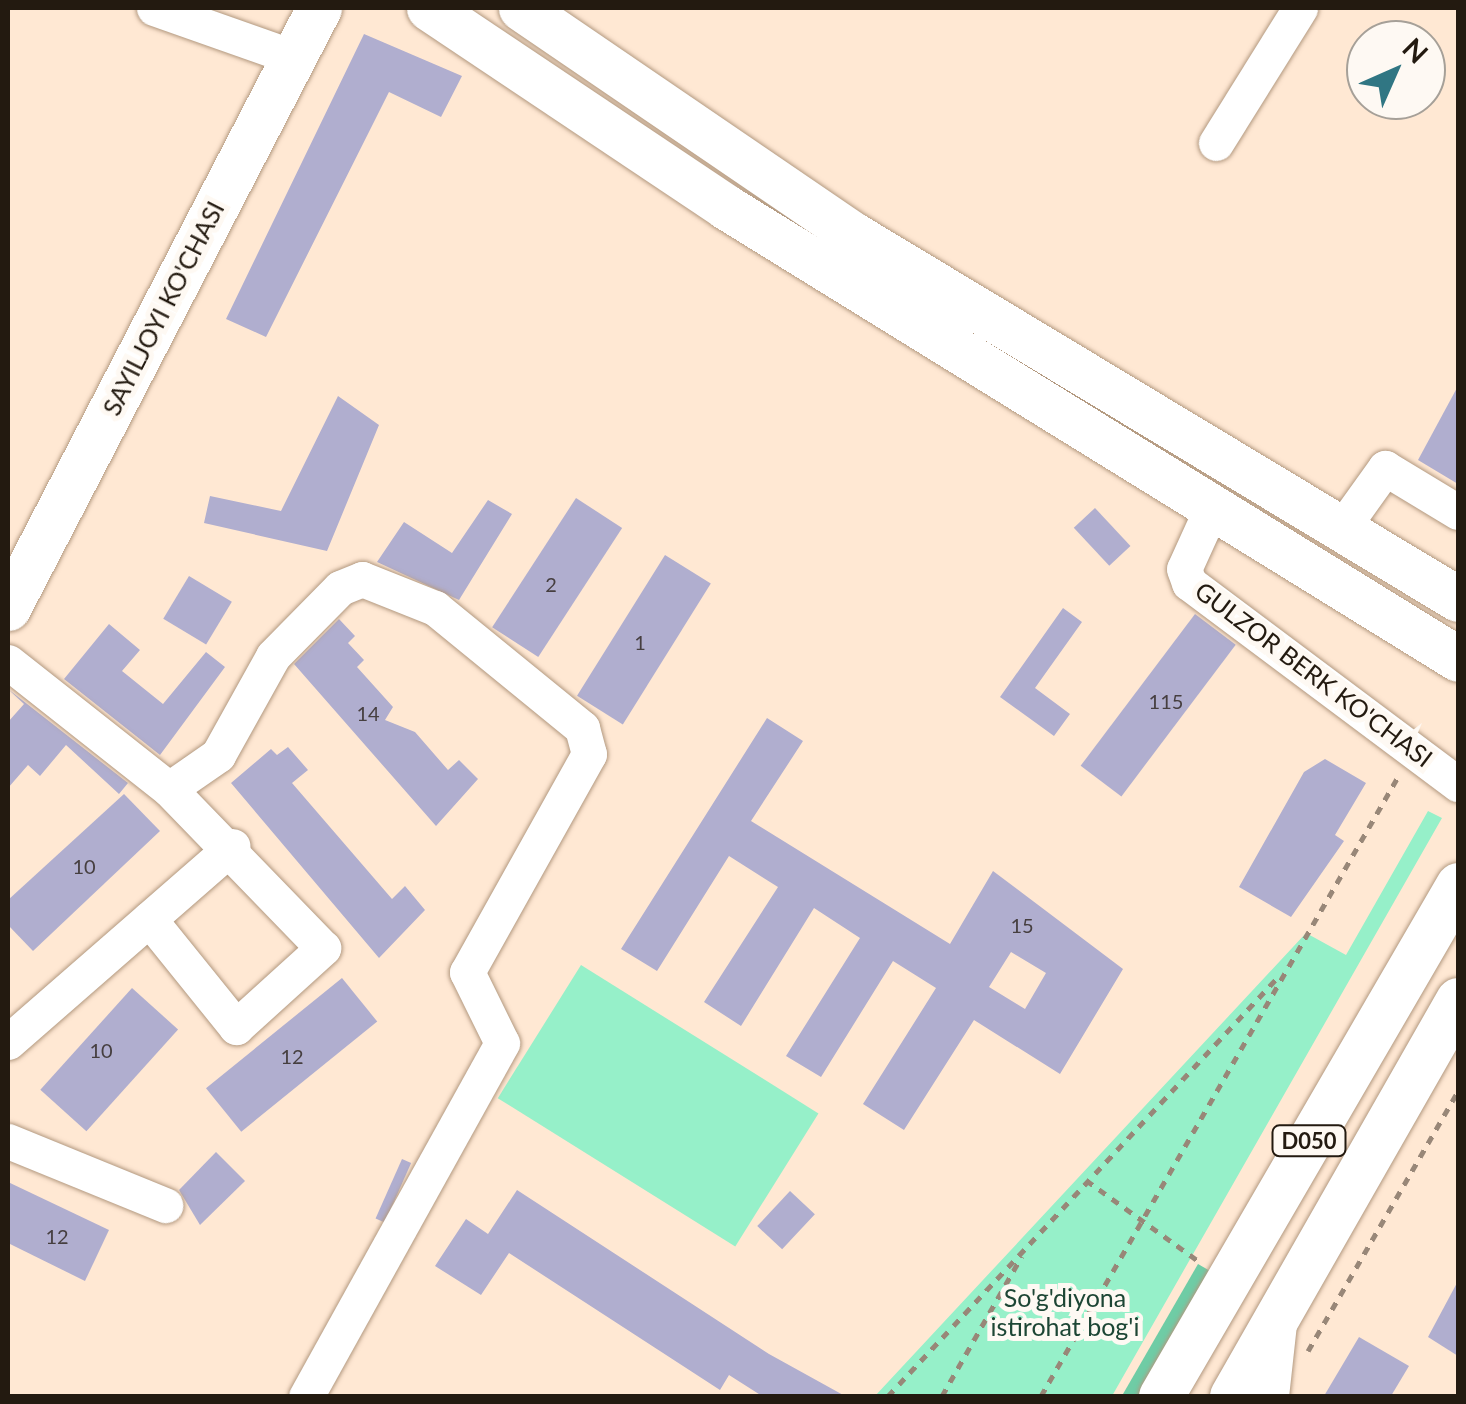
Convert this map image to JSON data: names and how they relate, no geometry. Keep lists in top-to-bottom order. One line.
{"streets":{"main road":["SAYILJOYI KO'CHASI","D050"],"street":["GULZOR BERK KO'CHASI"]},"parks":["So'g'diyona istirohat bog'i"],"house_numbers":["2","1","115","14","10","15","10","12","12"],"north":"top right"}
